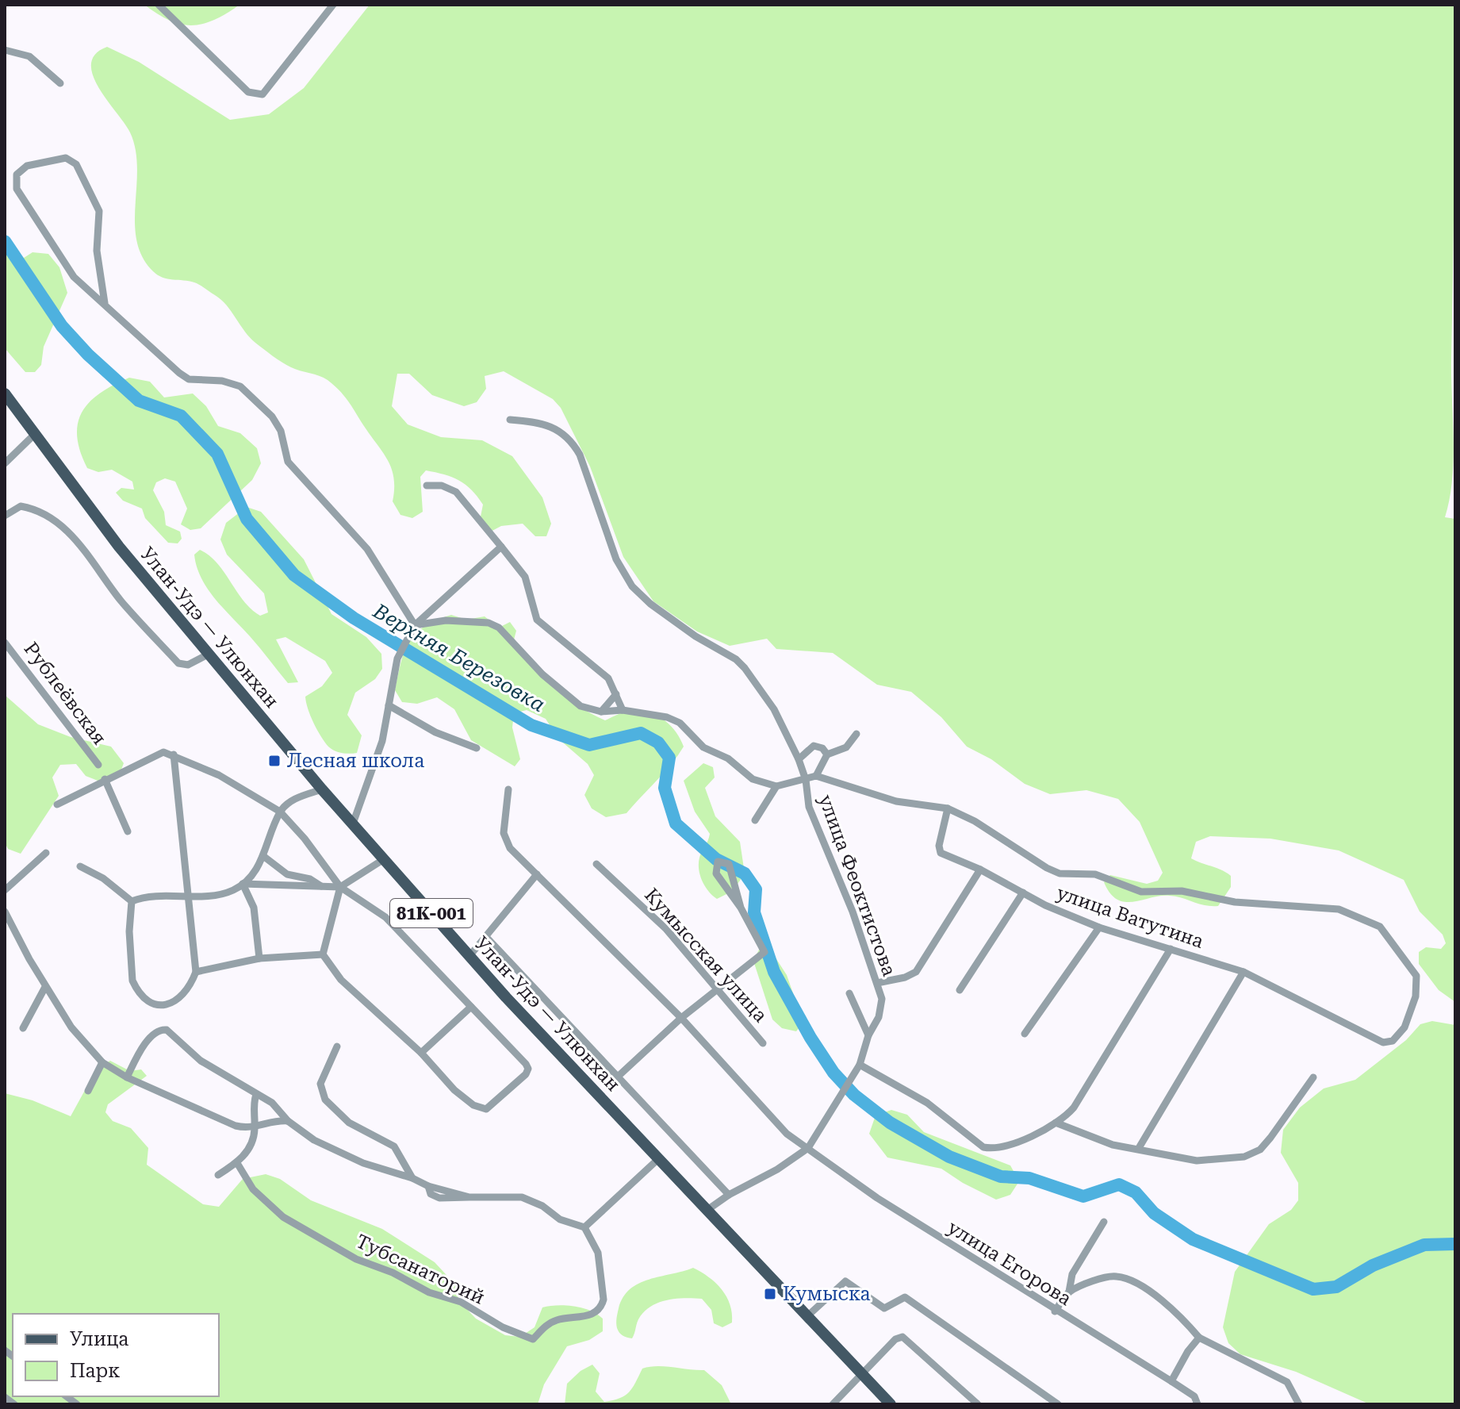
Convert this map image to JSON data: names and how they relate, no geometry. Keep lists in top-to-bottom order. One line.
{"streets":{"main road":["Улан-Удэ — Улюнхан","81К-001"],"street":["Рублеёвская","улица Феоктистова","улица Ватутина","Кумысская улица","улица Егорова","Тубсанаторий"]},"crossings":[["Улан-Удэ — Улюнхан","улица Феоктистова"],["улица Феоктистова","улица Егорова"]],"water":["Верхняя Березовка"],"places":{"transit":["Лесная школа","Кумыска"]},"legend":["Улица","Парк"]}
